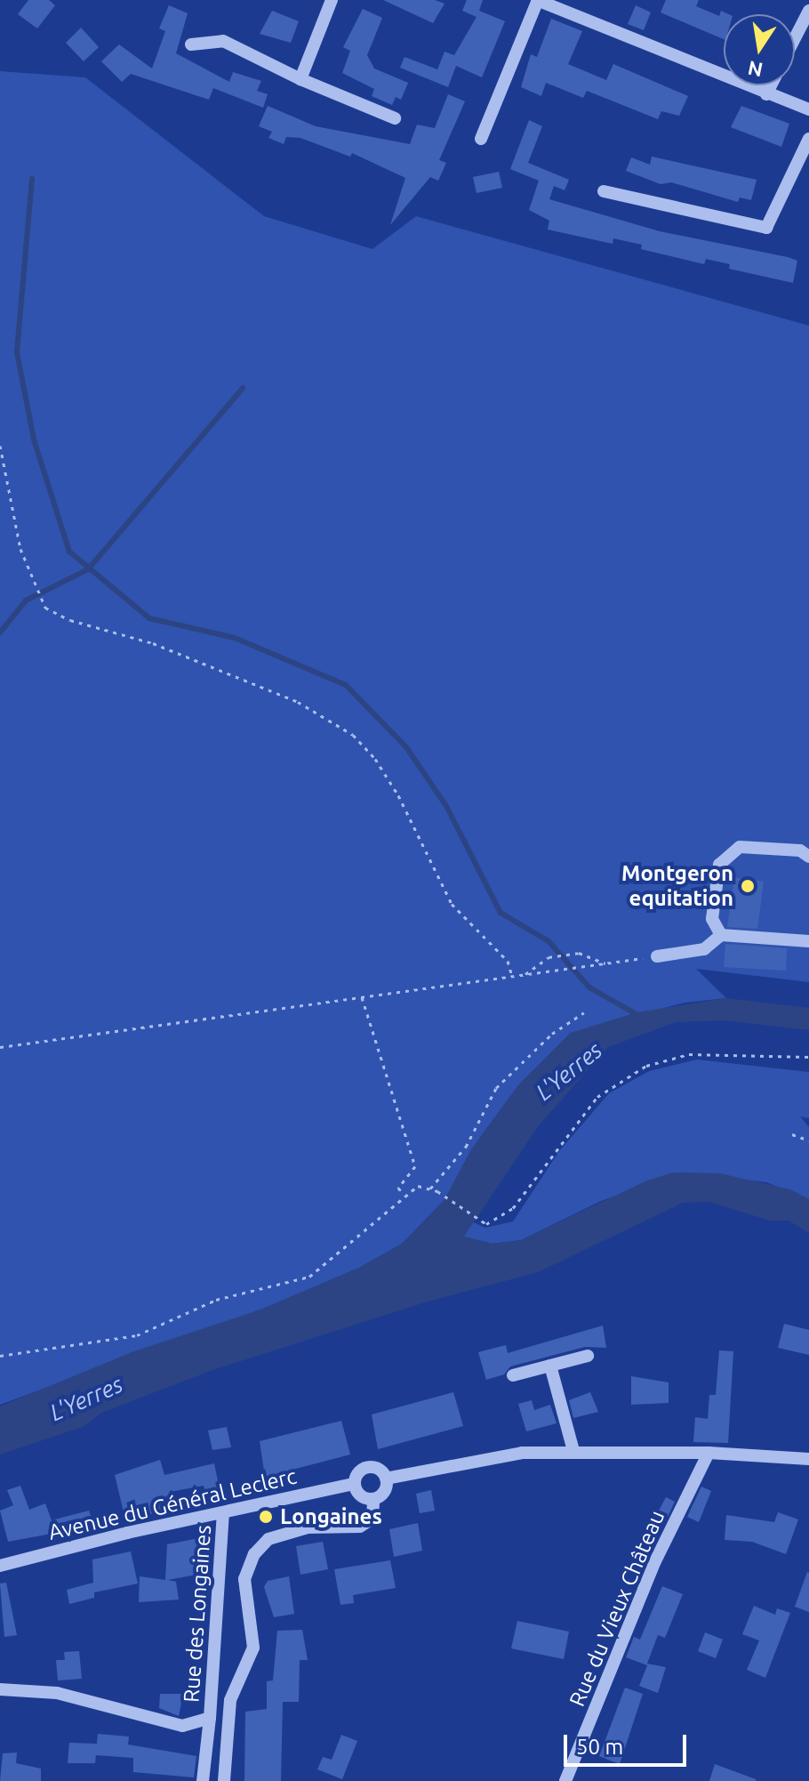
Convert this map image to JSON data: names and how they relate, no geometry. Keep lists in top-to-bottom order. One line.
{"streets":{"street":["Avenue du Général Leclerc","Rue du Vieux Château","Rue des Longaines"]},"crossings":[["Avenue du Général Leclerc","Rue du Vieux Château"],["Avenue du Général Leclerc","Rue des Longaines"]],"water":["L'Yerres"],"places":["Montgeron equitation","Longaines"],"scale_bar":"50 m","north":"bottom"}
